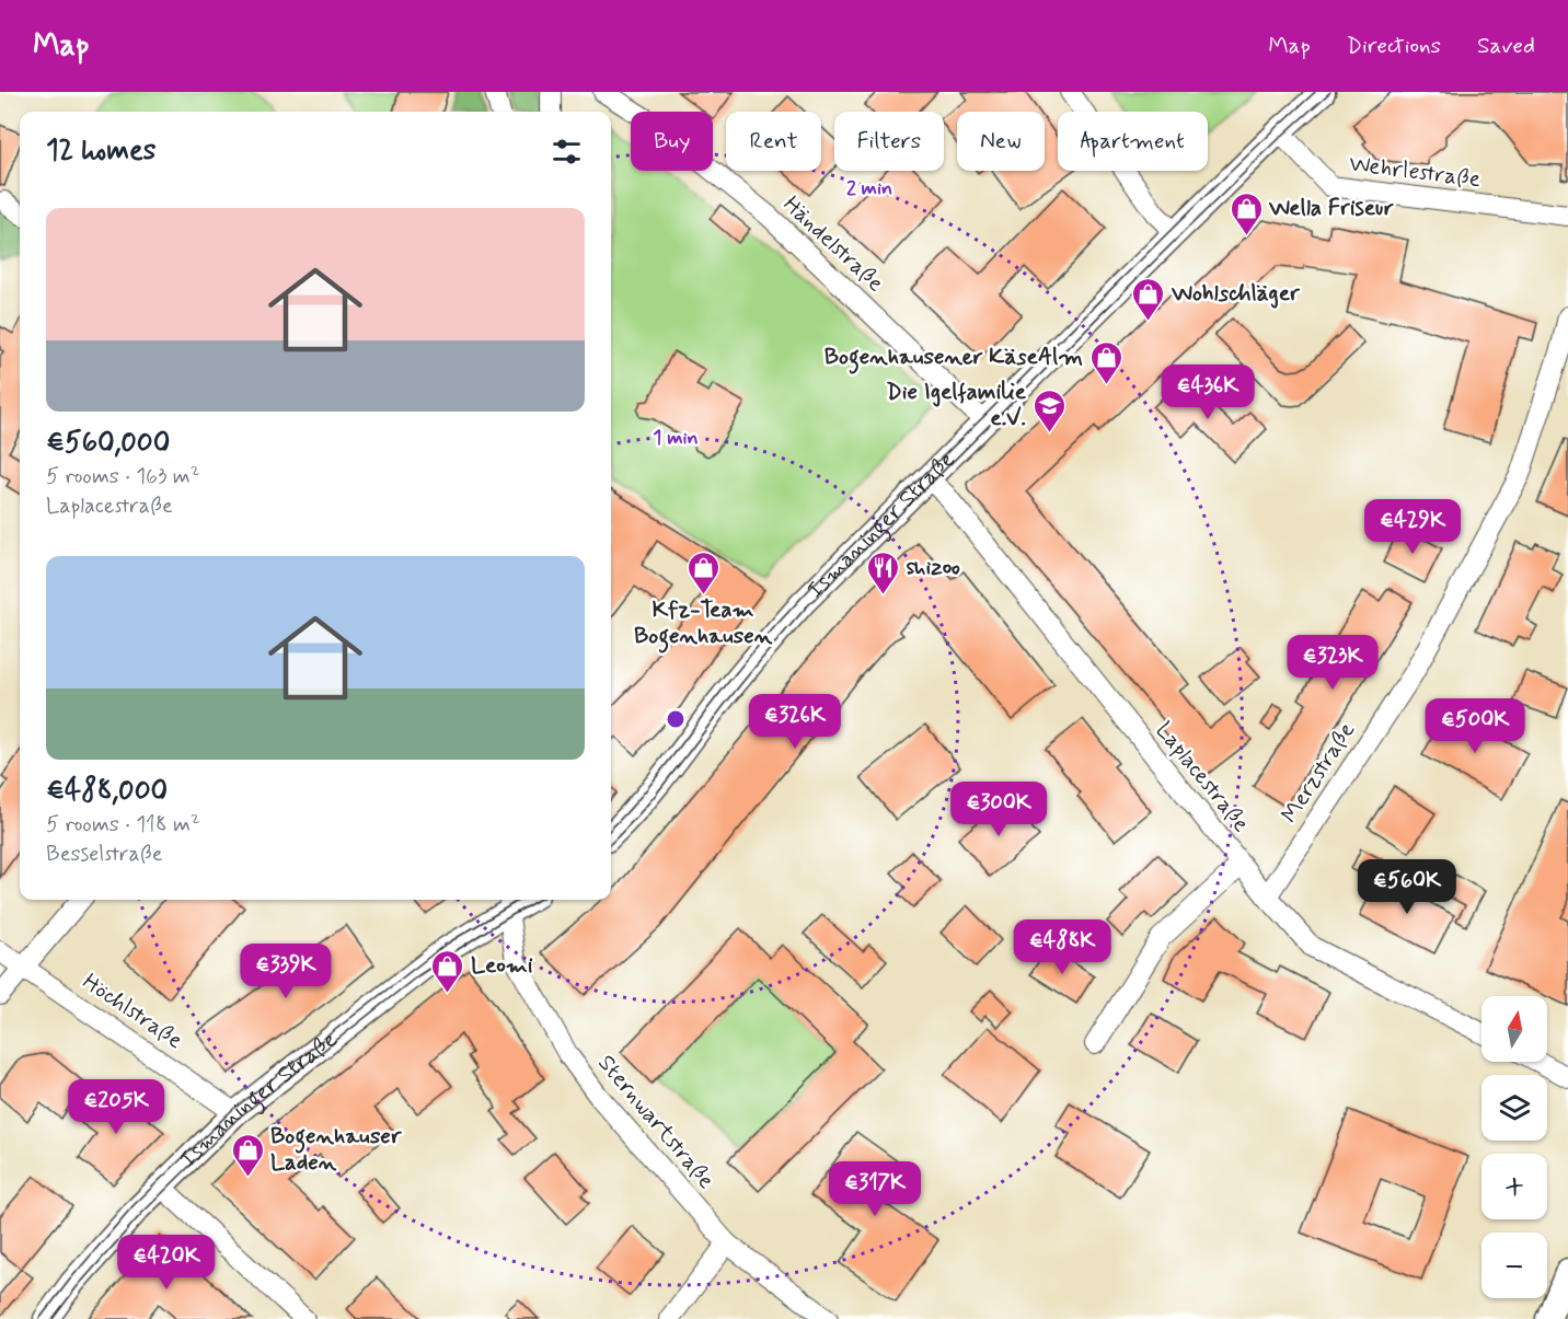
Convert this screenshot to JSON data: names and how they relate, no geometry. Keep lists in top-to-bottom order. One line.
{"streets":{"street":["Wehrlestraße","Händelstraße","Ismaninger Straße","Merzstraße","Laplacestraße","Höchlstraße","Sternwartstraße"]},"crossings":[["Wehrlestraße","Ismaninger Straße"],["Händelstraße","Ismaninger Straße"],["Ismaninger Straße","Laplacestraße"],["Ismaninger Straße","Höchlstraße"],["Ismaninger Straße","Sternwartstraße"],["Merzstraße","Laplacestraße"]],"places":{"shop":["Wella Friseur","Wohlschläger","Bogenhausener KäseAlm","Kfz-Team Bogenhausen","Leomi","Bogenhauser Laden"],"school or university":["Die Igelfamilie e.V."],"restaurant":["shizoo"]},"north":"top","page":{"header":"Map","nav":["Map","Directions","Saved"],"chip":["Buy","Rent","Filters","New","Apartment"],"heading":"12 homes","list":[{"name":"€560,000","note":"5 rooms · 163 m² · Laplacestraße"},{"name":"€488,000","note":"5 rooms · 118 m² · Besselstraße"}],"price":["€436K","€429K","€323K","€326K","€500K","€300K","€560K","€488K","€339K","€205K","€317K","€420K"],"map_buttons":["+","−"]},"rings":["2 min","1 min"]}
